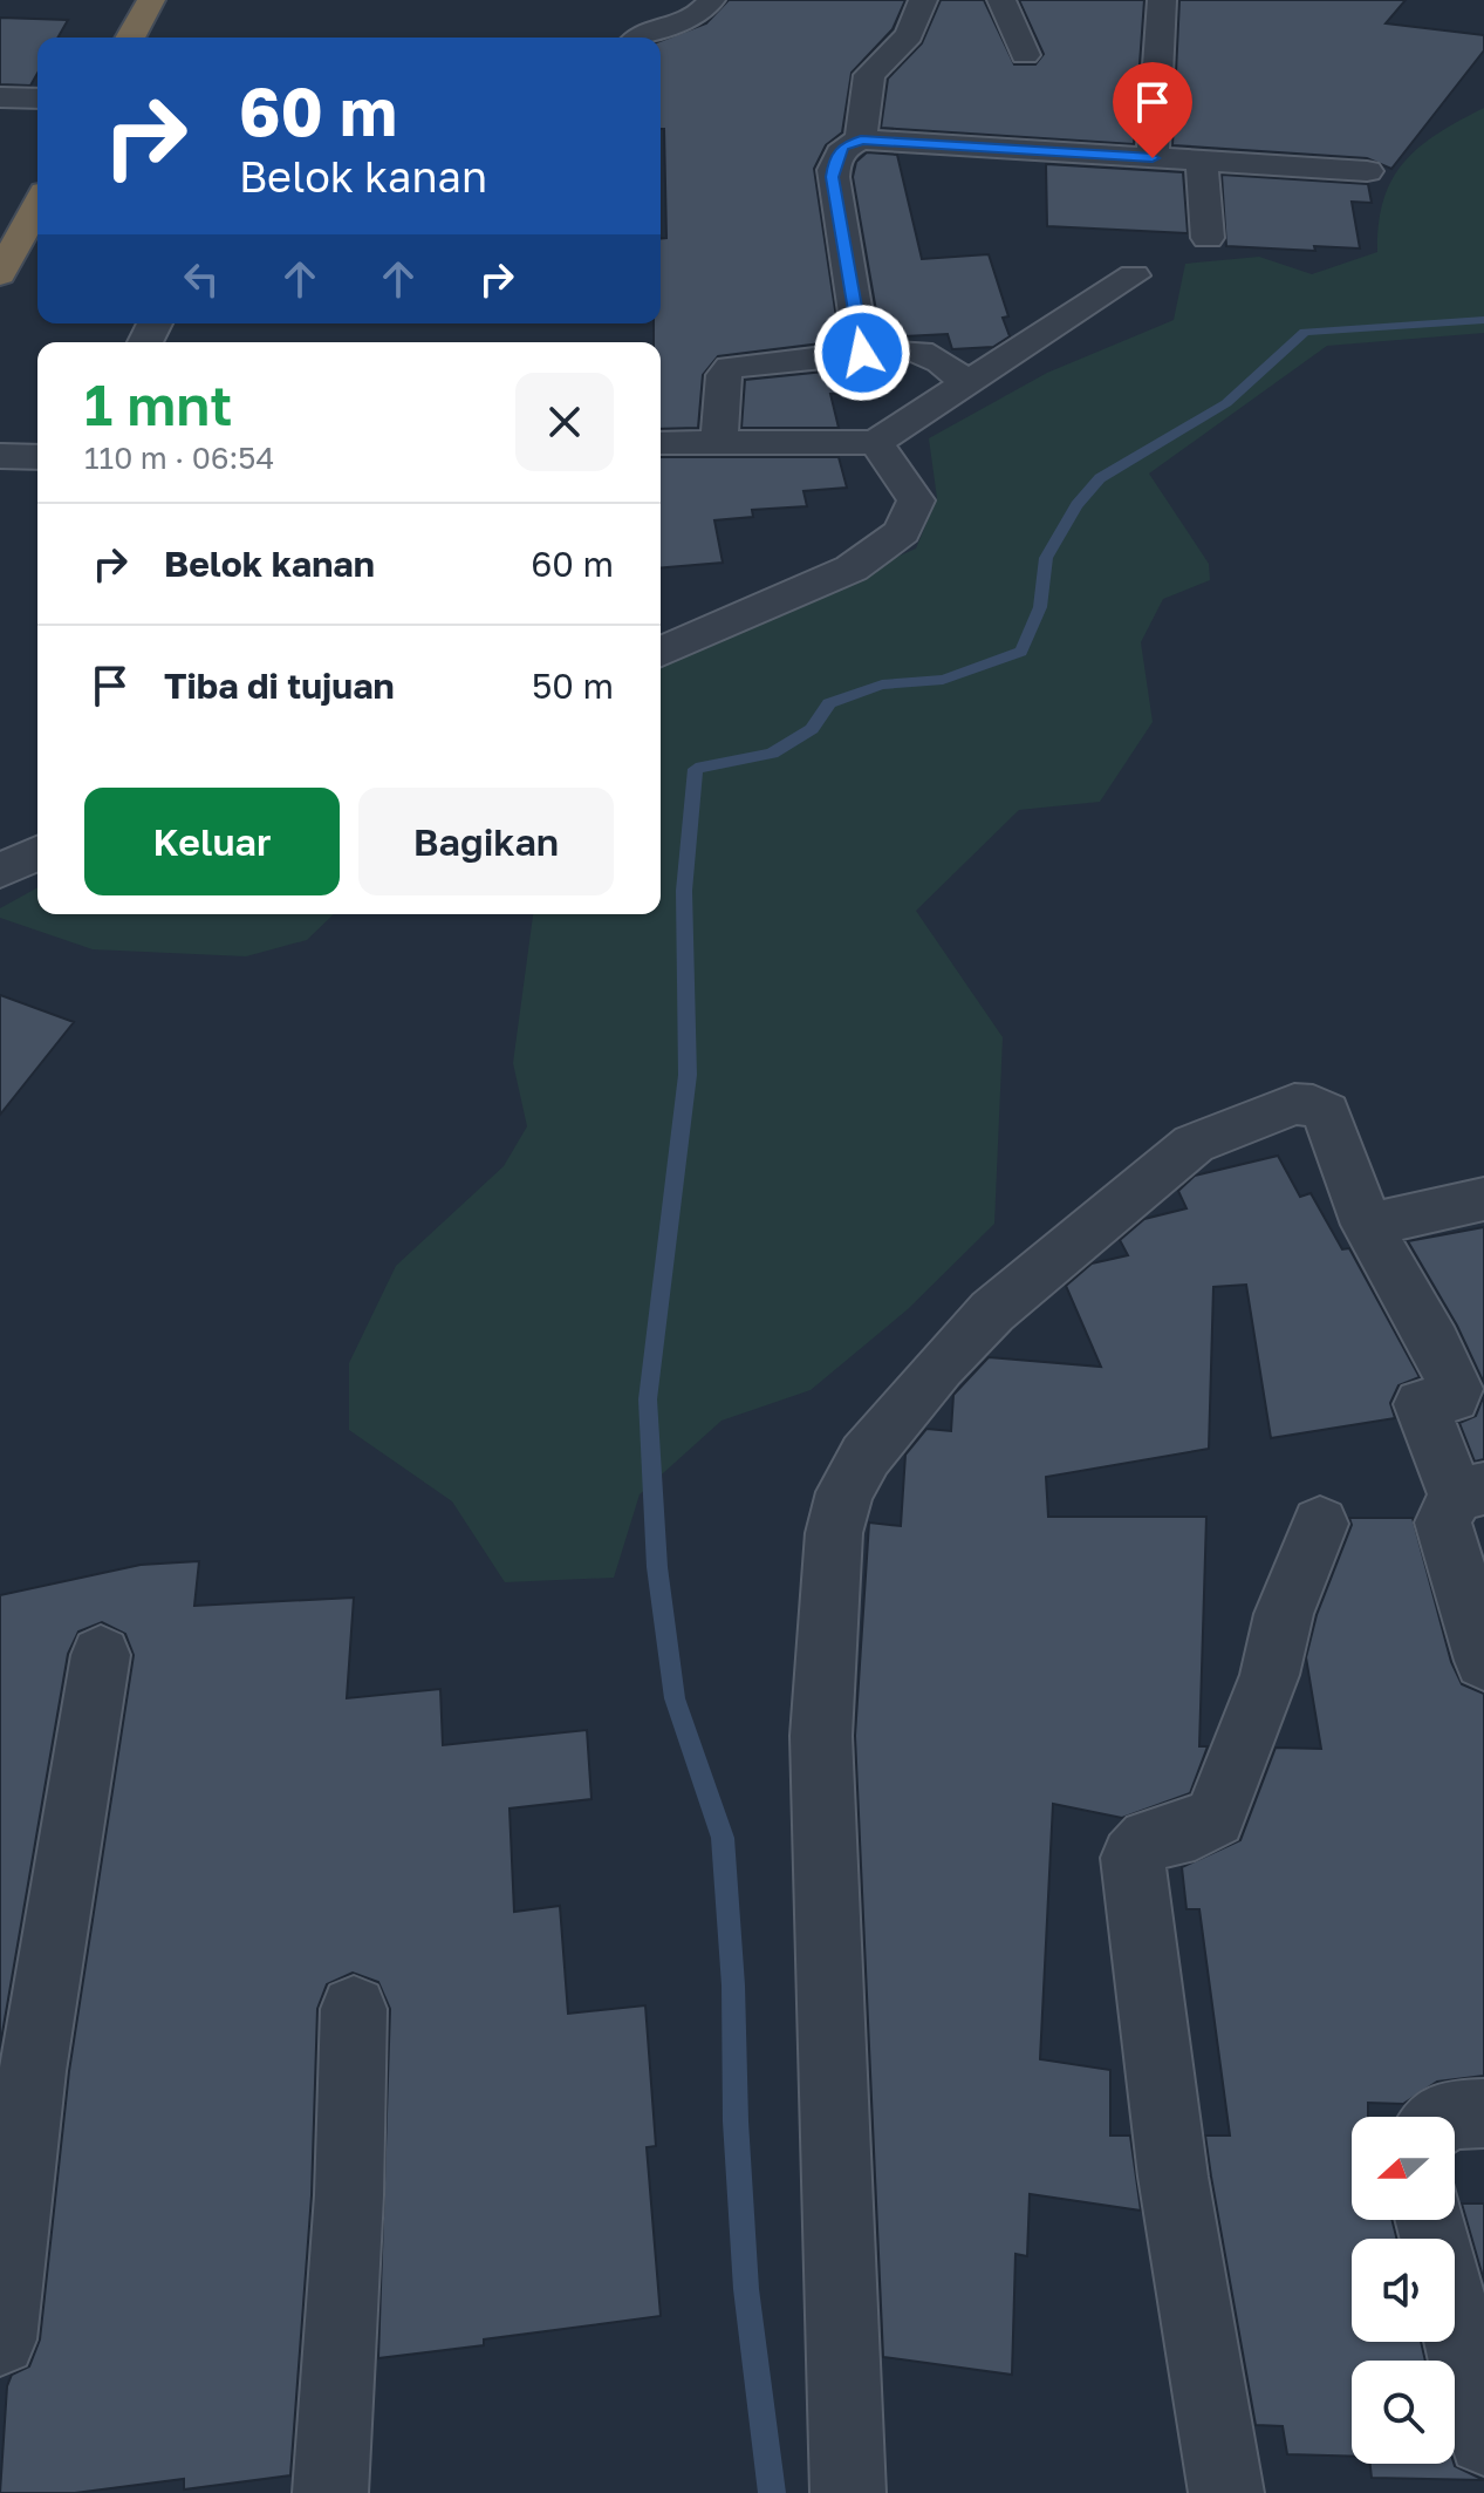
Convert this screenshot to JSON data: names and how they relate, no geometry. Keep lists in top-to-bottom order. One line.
{"north":"left","page":{"turn":["60 m","Belok kanan"],"heading":["1 mnt","110 m · 06:54"],"list":[{"name":"Belok kanan","value":"60 m"},{"name":"Tiba di tujuan","value":"50 m"}],"buttons":["Keluar","Bagikan"]}}
